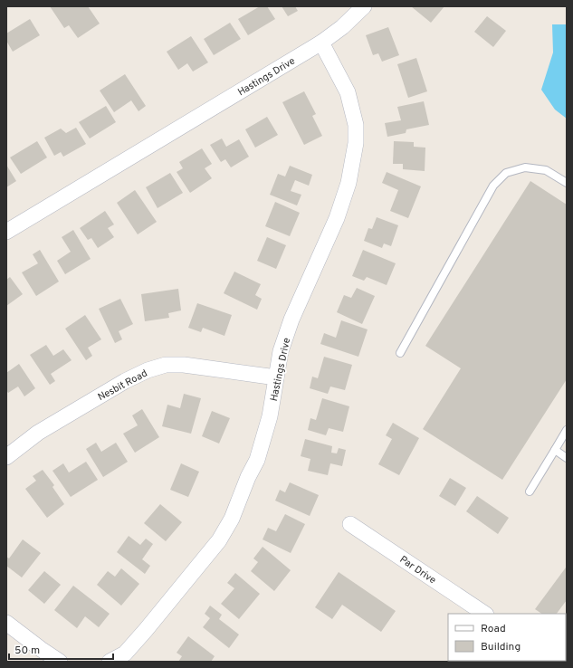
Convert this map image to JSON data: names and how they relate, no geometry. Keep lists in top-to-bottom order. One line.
{"streets":{"street":["Hastings Drive","Nesbit Road","Par Drive"]},"crossings":[["Hastings Drive","Nesbit Road"]],"legend":["Road","Building"],"scale_bar":"50 m"}
